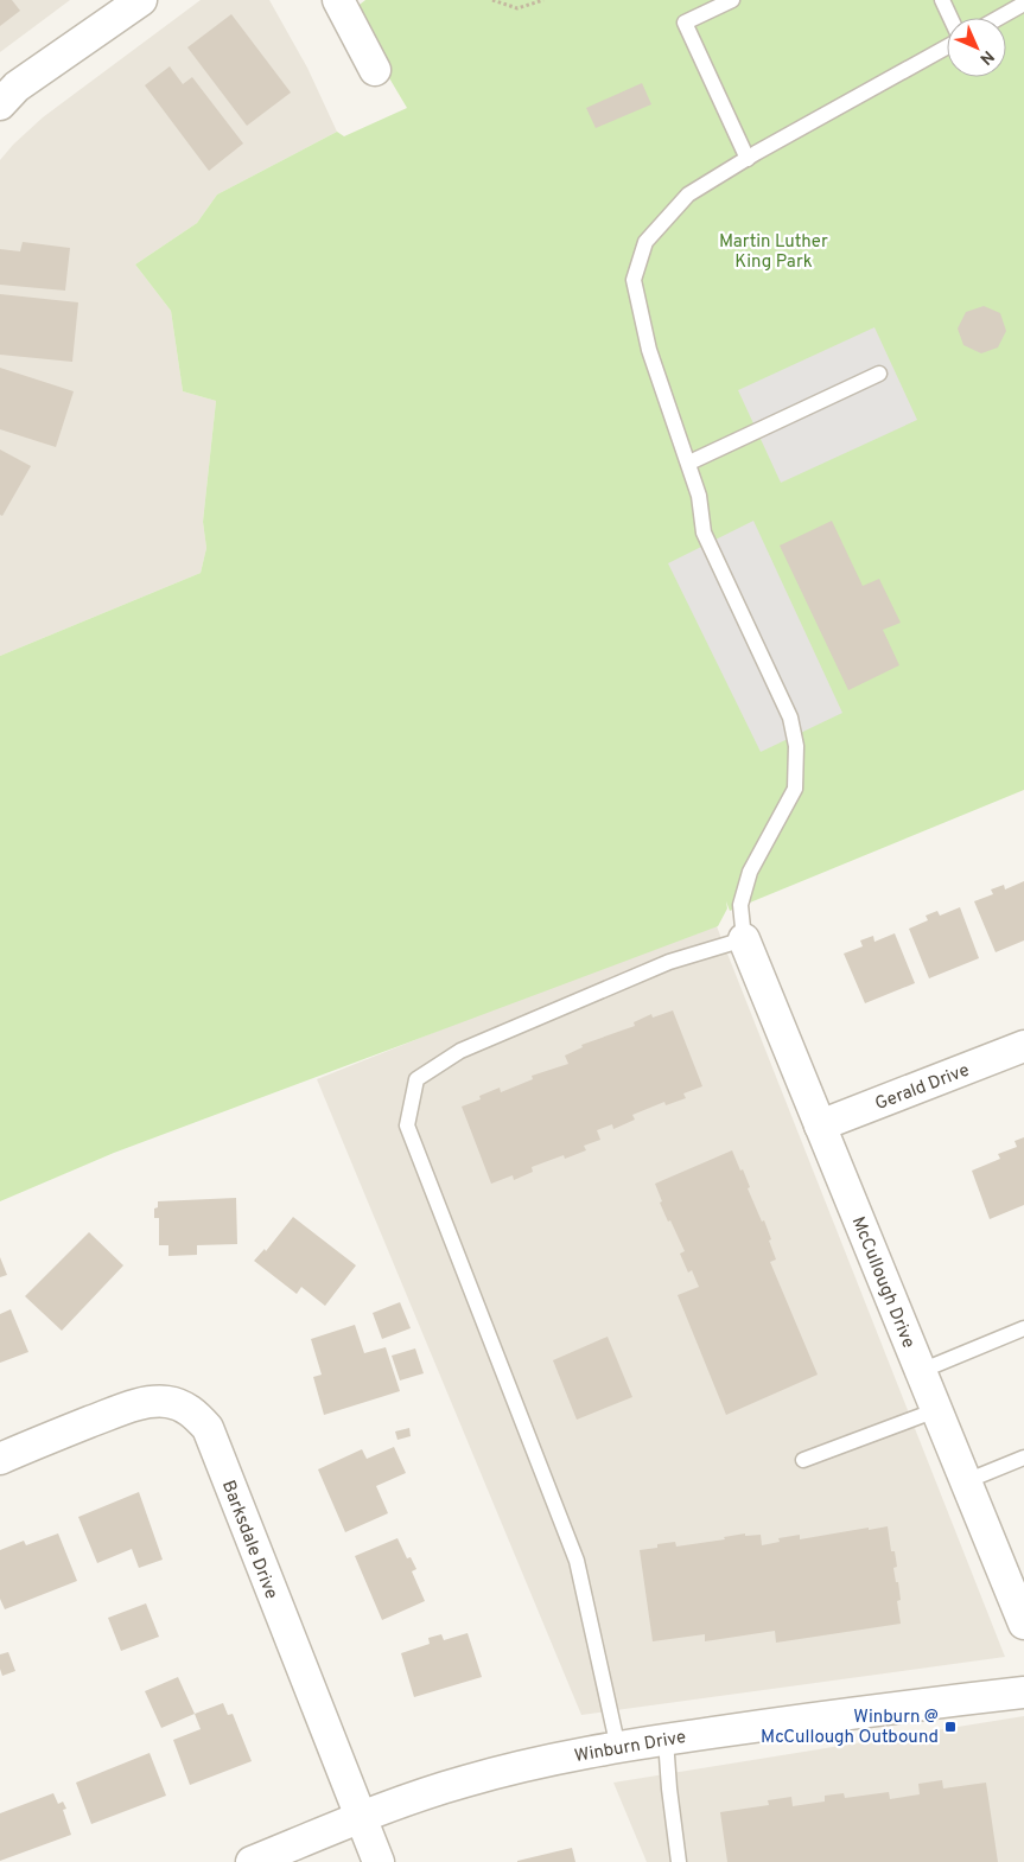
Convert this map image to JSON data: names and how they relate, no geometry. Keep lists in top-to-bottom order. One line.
{"streets":{"street":["Gerald Drive","McCullough Drive","Barksdale Drive","Winburn Drive"]},"crossings":[["Gerald Drive","McCullough Drive"],["Barksdale Drive","Winburn Drive"]],"parks":["Martin Luther King Park"],"places":{"transit":["Winburn @ McCullough Outbound"]},"north":"bottom right"}
